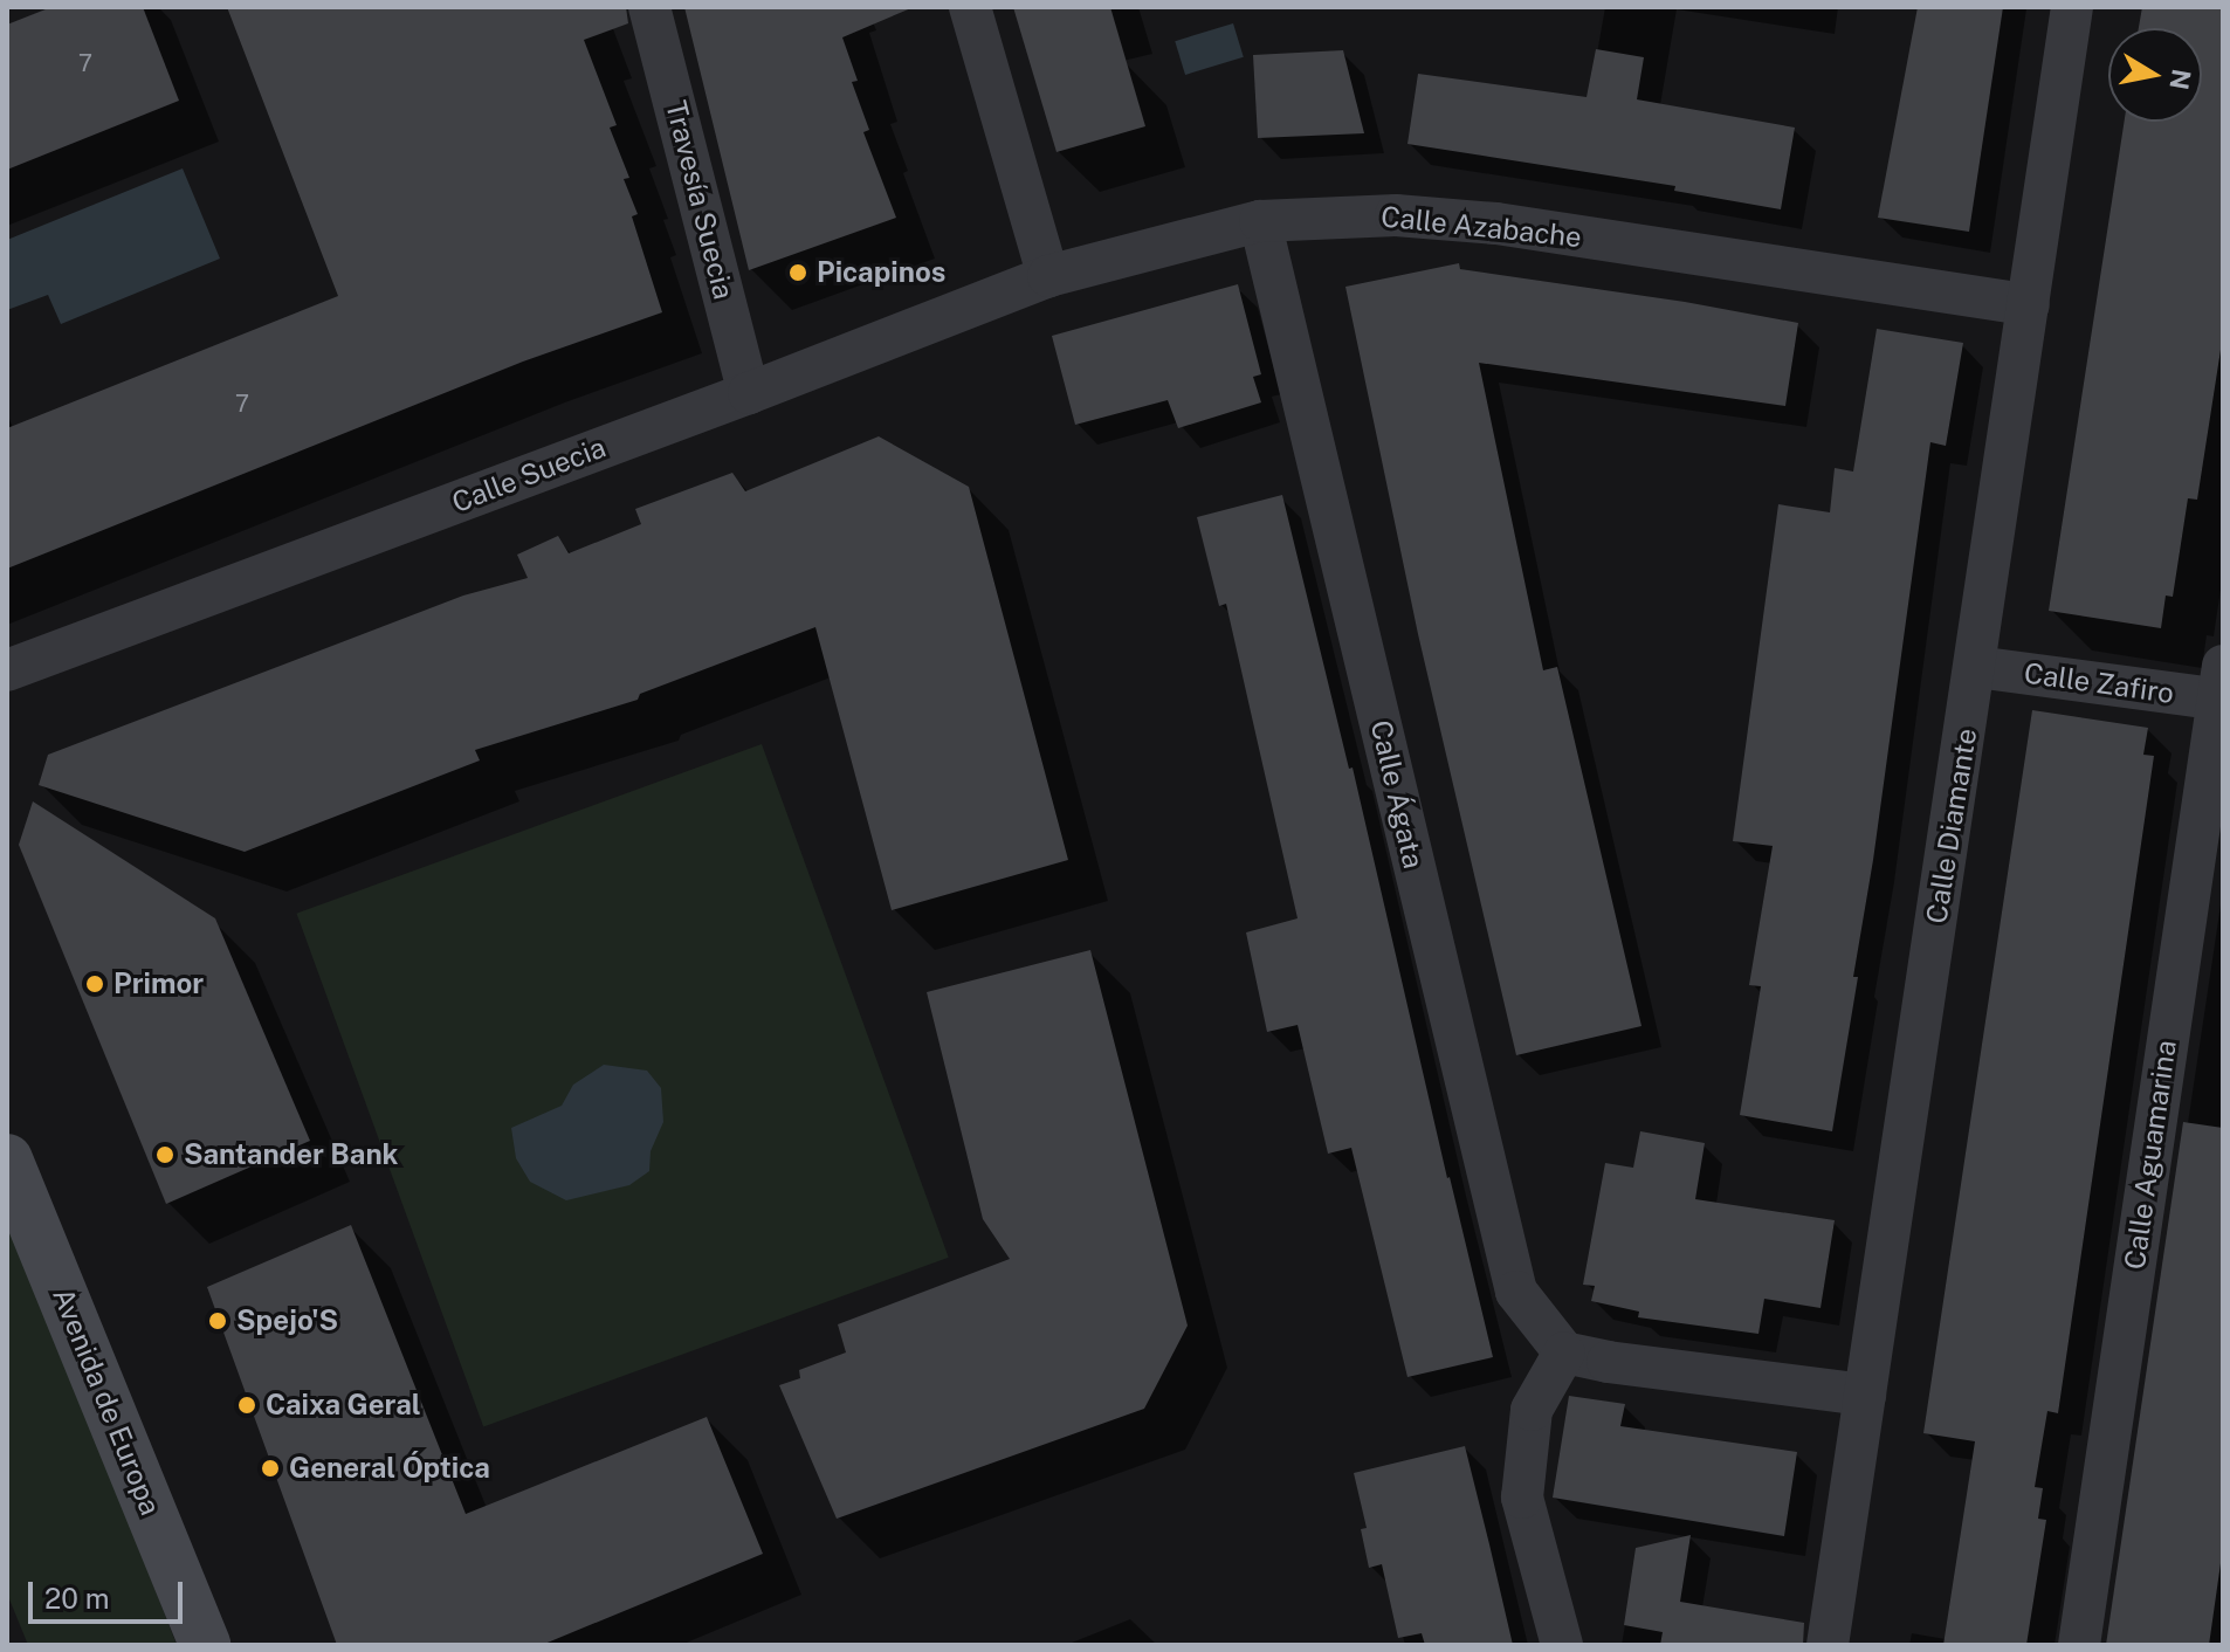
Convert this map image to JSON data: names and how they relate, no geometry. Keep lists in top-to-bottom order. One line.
{"streets":{"street":["Travesía Suecia","Calle Azabache","Calle Suecia","Calle Zafiro","Calle Ágata","Calle Diamante","Calle Aguamarina","Avenida de Europa"]},"crossings":[["Travesía Suecia","Calle Suecia"],["Calle Azabache","Calle Suecia"],["Calle Azabache","Calle Ágata"],["Calle Azabache","Calle Diamante"],["Calle Zafiro","Calle Diamante"],["Calle Zafiro","Calle Aguamarina"]],"places":["Picapinos","Primor","Santander Bank","Spejo'S","Caixa Geral","General Óptica"],"house_numbers":["7","7"],"scale_bar":"20 m","north":"right"}
